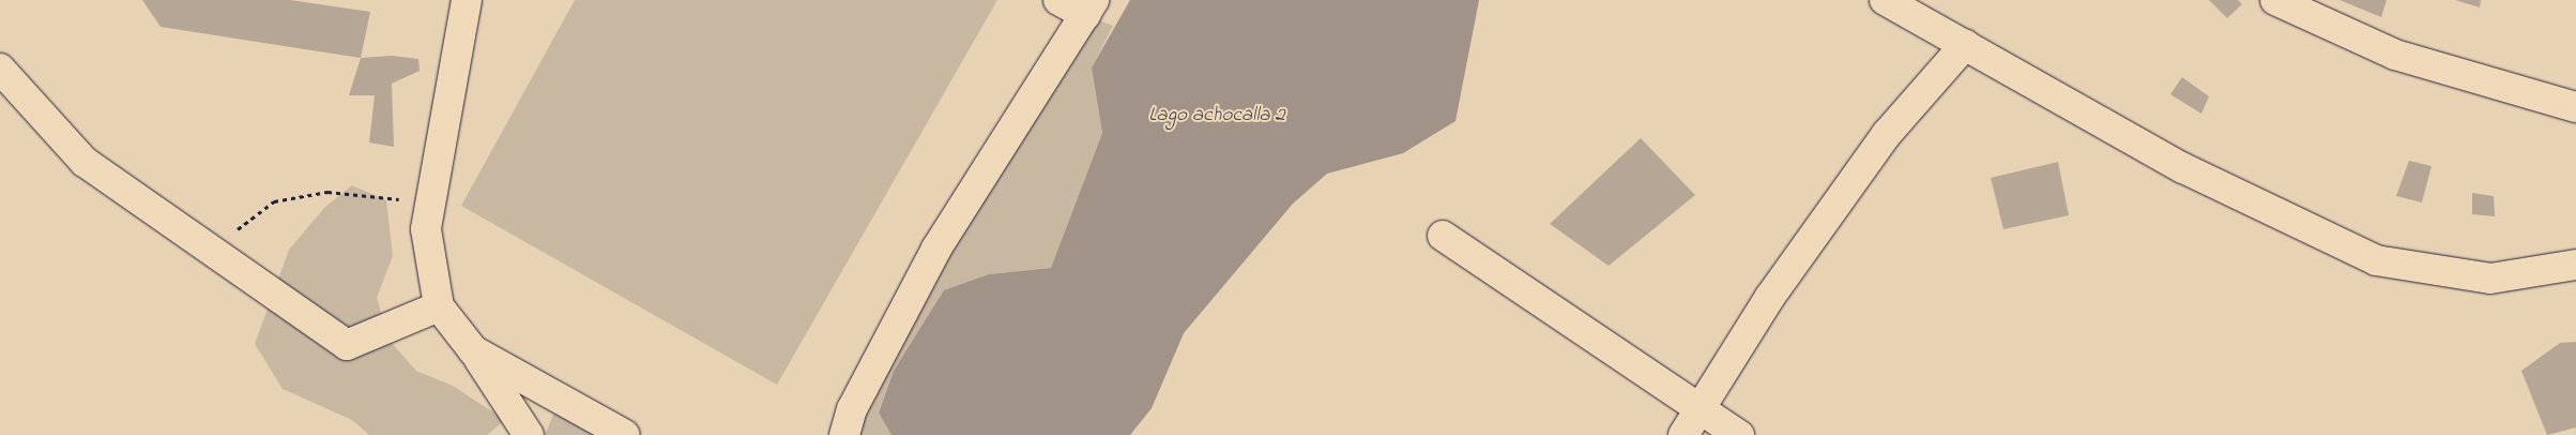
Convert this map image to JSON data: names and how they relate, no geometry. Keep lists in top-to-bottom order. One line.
{"water":["Lago achocalla 2"]}
